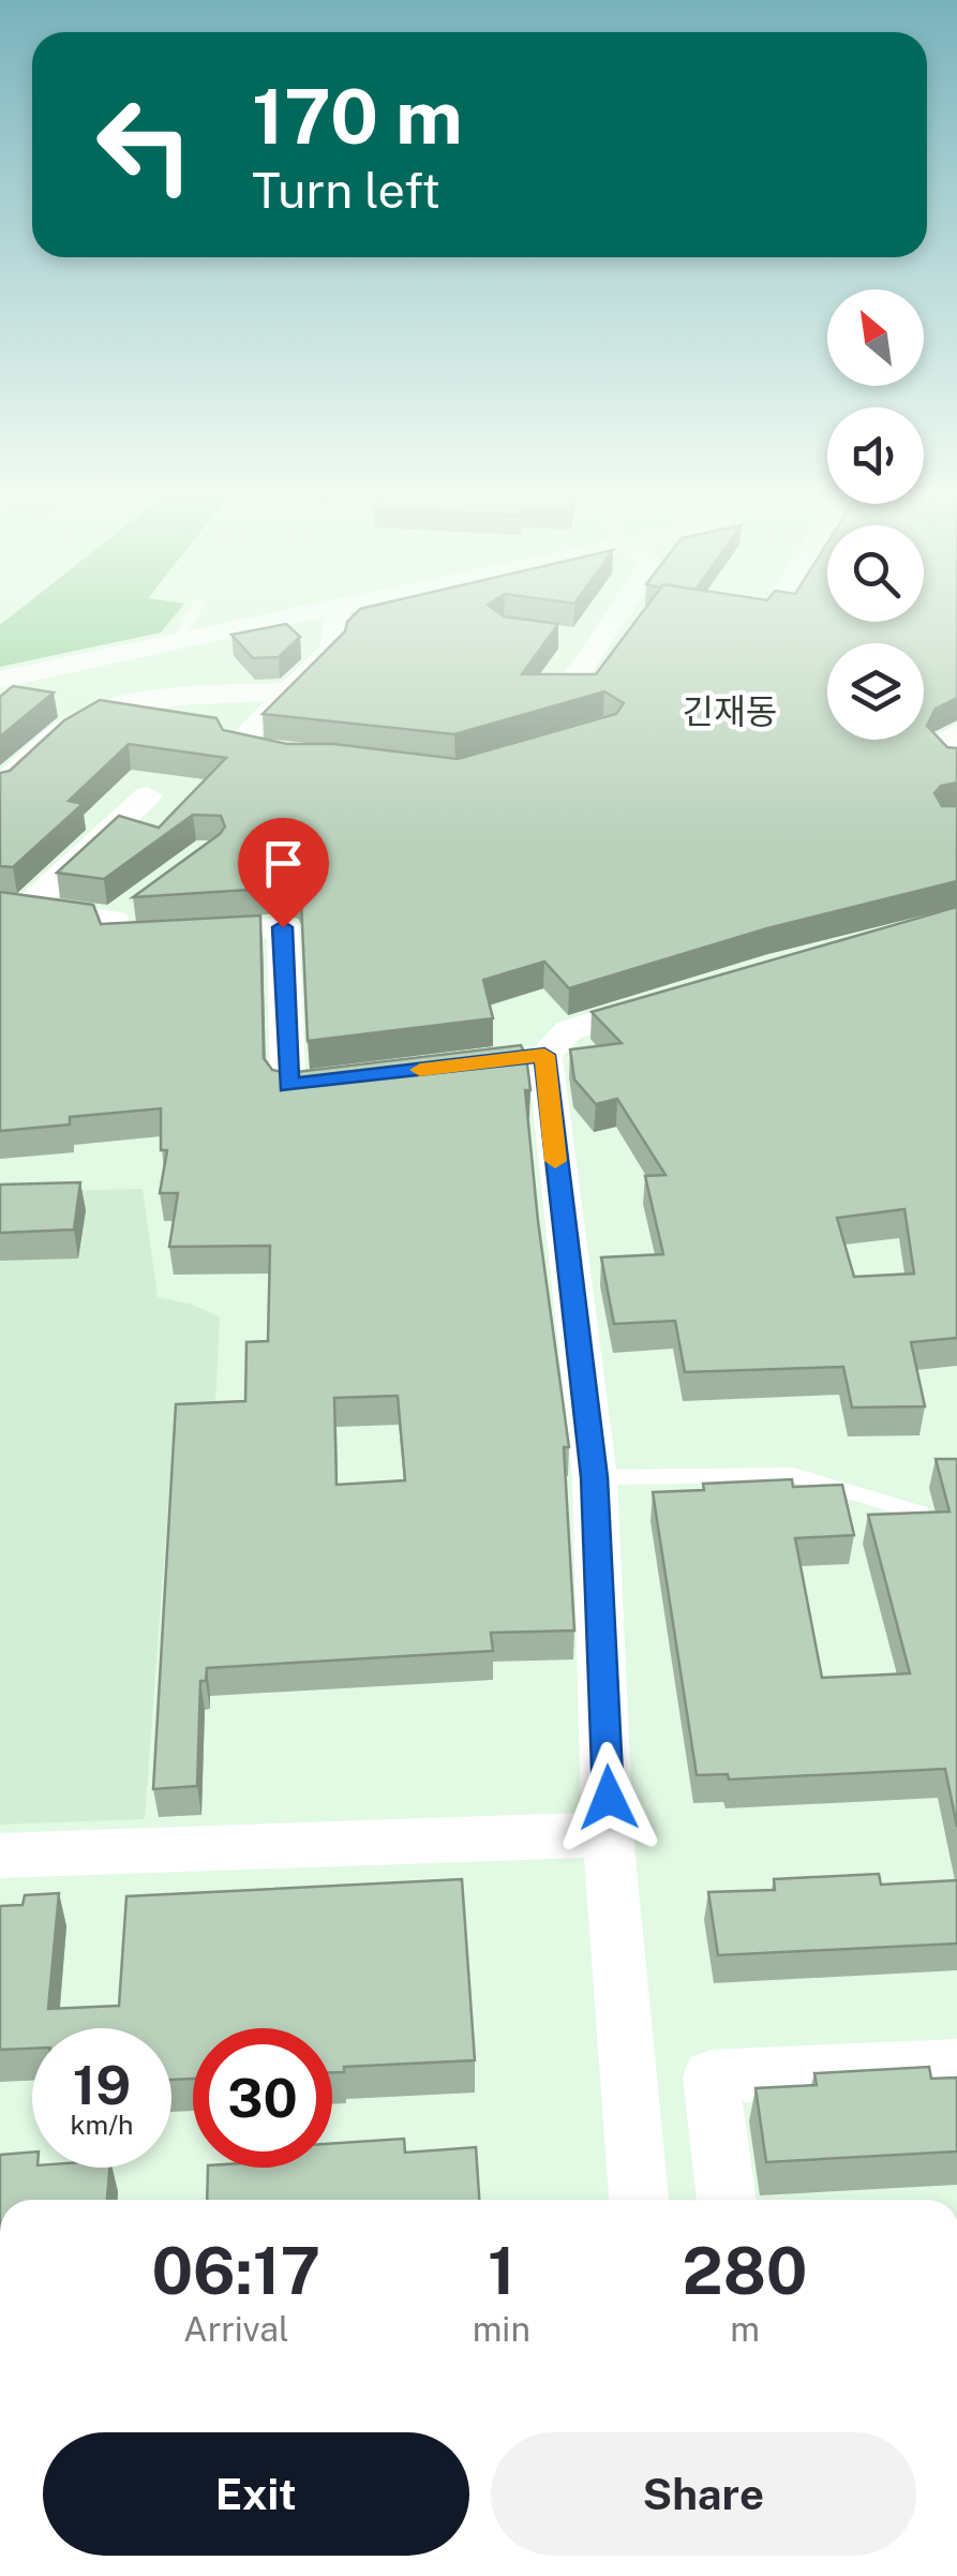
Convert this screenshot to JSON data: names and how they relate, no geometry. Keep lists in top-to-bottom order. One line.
{"districts":["긴재동"],"north":"top left","page":{"turn":["170 m","Turn left"],"speed":"19 km/h","limit":"30","eta":["06:17","Arrival","1","min","280","m"],"buttons":["Exit","Share"]}}
